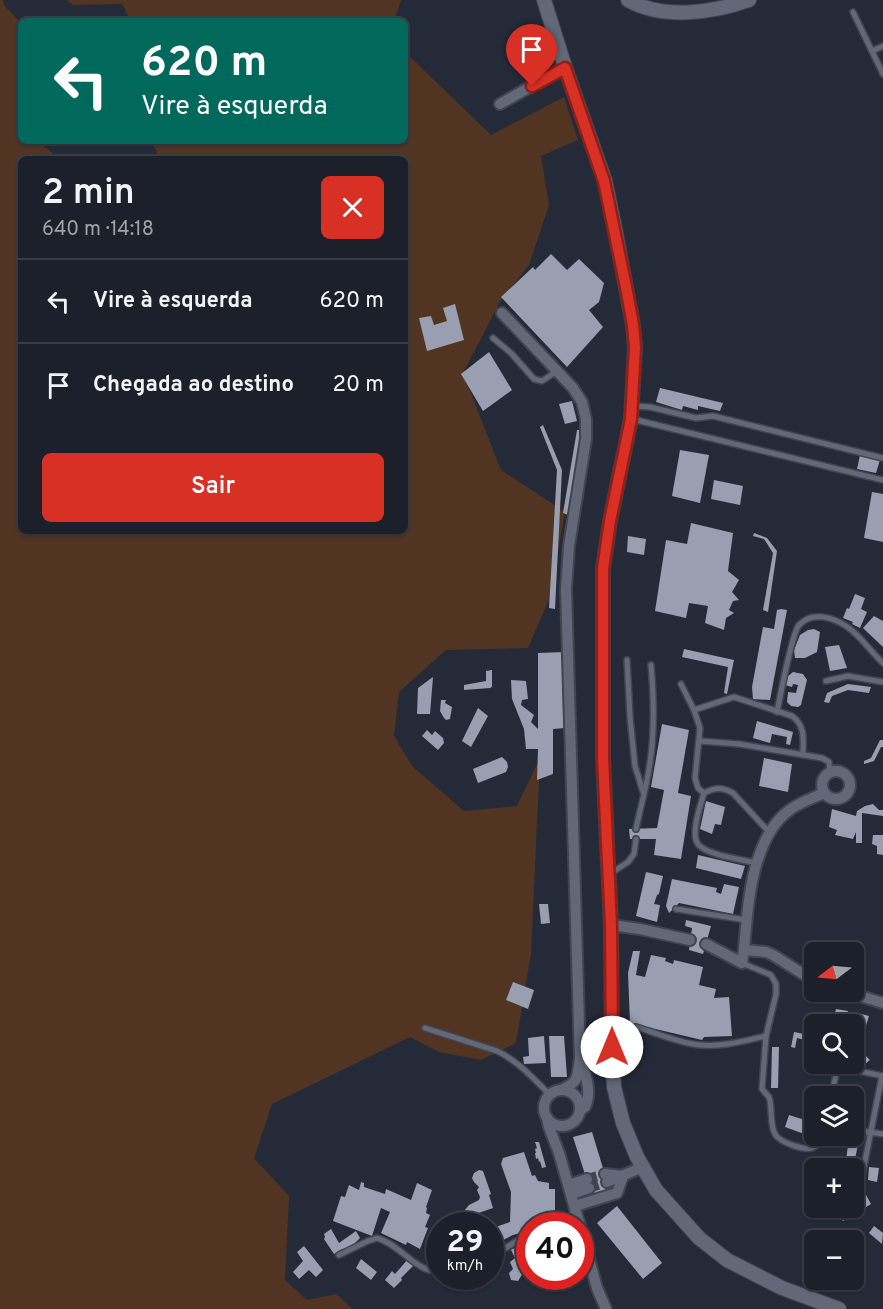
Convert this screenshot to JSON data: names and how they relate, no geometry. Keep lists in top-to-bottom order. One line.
{"north":"left","page":{"turn":["620 m","Vire à esquerda"],"heading":["2 min","640 m · 14:18"],"list":[{"name":"Vire à esquerda","value":"620 m"},{"name":"Chegada ao destino","value":"20 m"}],"buttons":"Sair","map_buttons":["+","−"],"speed":"29 km/h","limit":"40"}}
